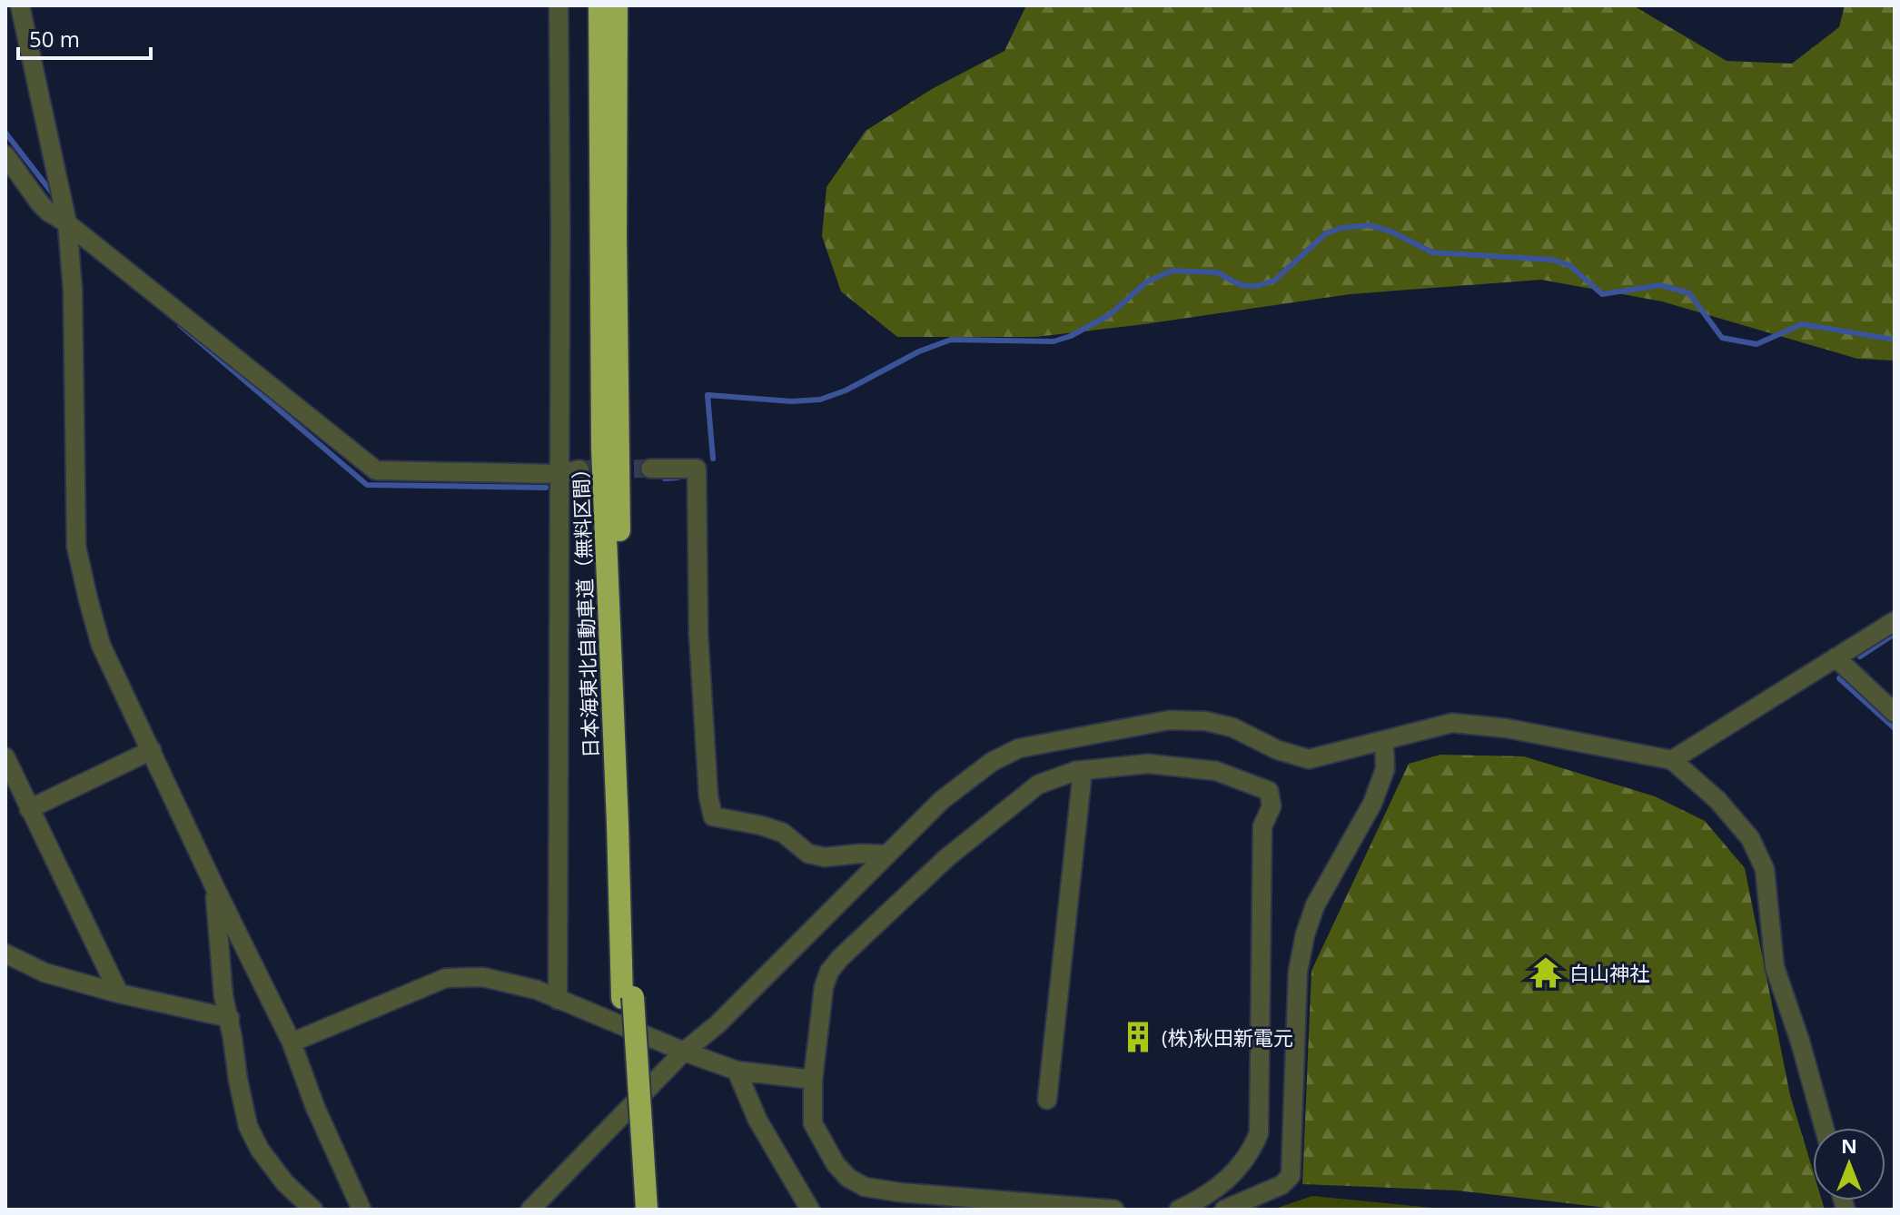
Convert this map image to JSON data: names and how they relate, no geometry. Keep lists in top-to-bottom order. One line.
{"streets":{"highway":["日本海東北自動車道（無料区間）"]},"places":{"temple":["白山神社"],"building":["(株)秋田新電元"]},"scale_bar":"50 m","north":"top"}
